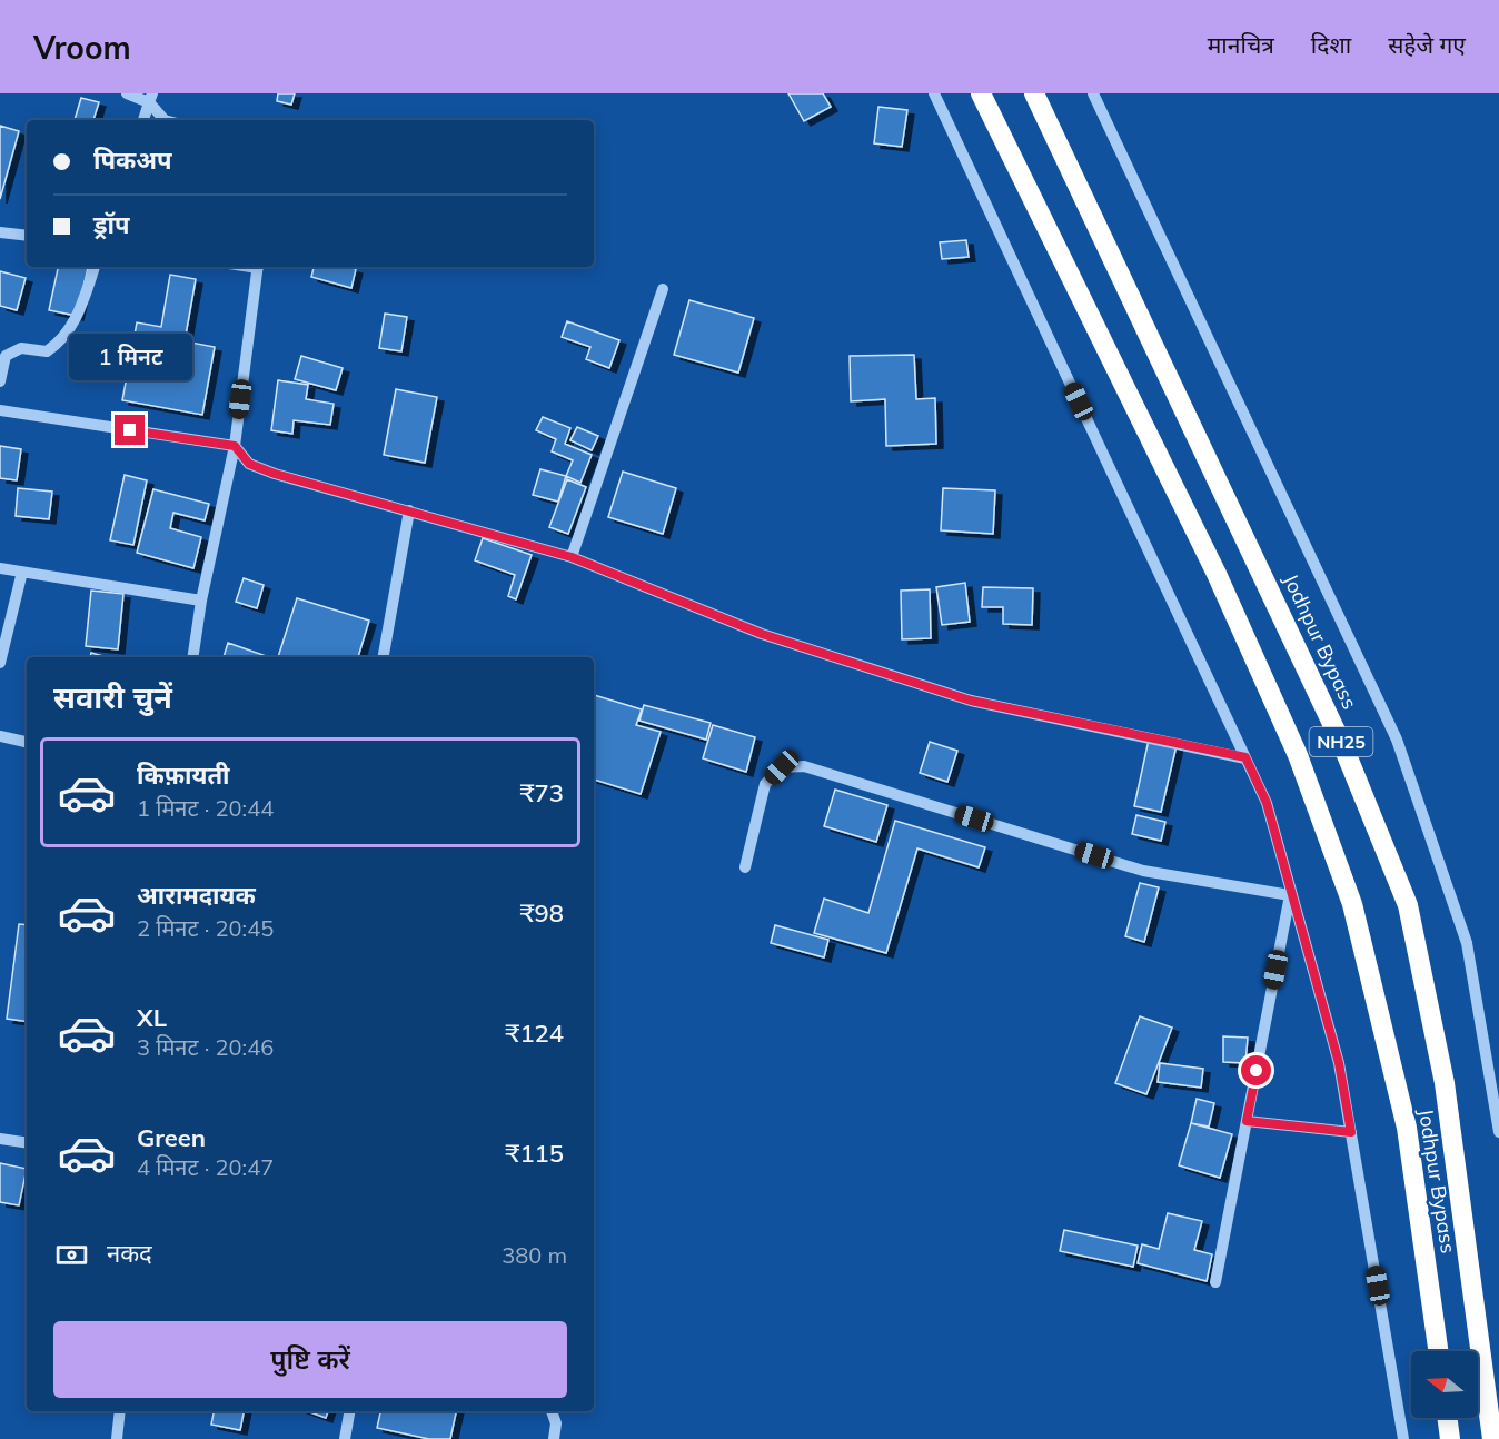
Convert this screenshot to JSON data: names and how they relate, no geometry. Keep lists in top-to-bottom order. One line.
{"streets":{"highway":["Jodhpur Bypass","NH25"]},"north":"left","page":{"header":"Vroom","nav":["मानचित्र","दिशा","सहेजे गए"],"banner":["पिकअप","ड्रॉप"],"bubble":"1 मिनट","heading":"सवारी चुनें","list":[{"name":"किफ़ायती","note":"1 मिनट · 20:44","value":"₹73"},{"name":"आरामदायक","note":"2 मिनट · 20:45","value":"₹98"},{"name":"XL","note":"3 मिनट · 20:46","value":"₹124"},{"name":"Green","note":"4 मिनट · 20:47","value":"₹115"}],"pay":["नकद","380 m"],"buttons":"पुष्टि करें"}}
